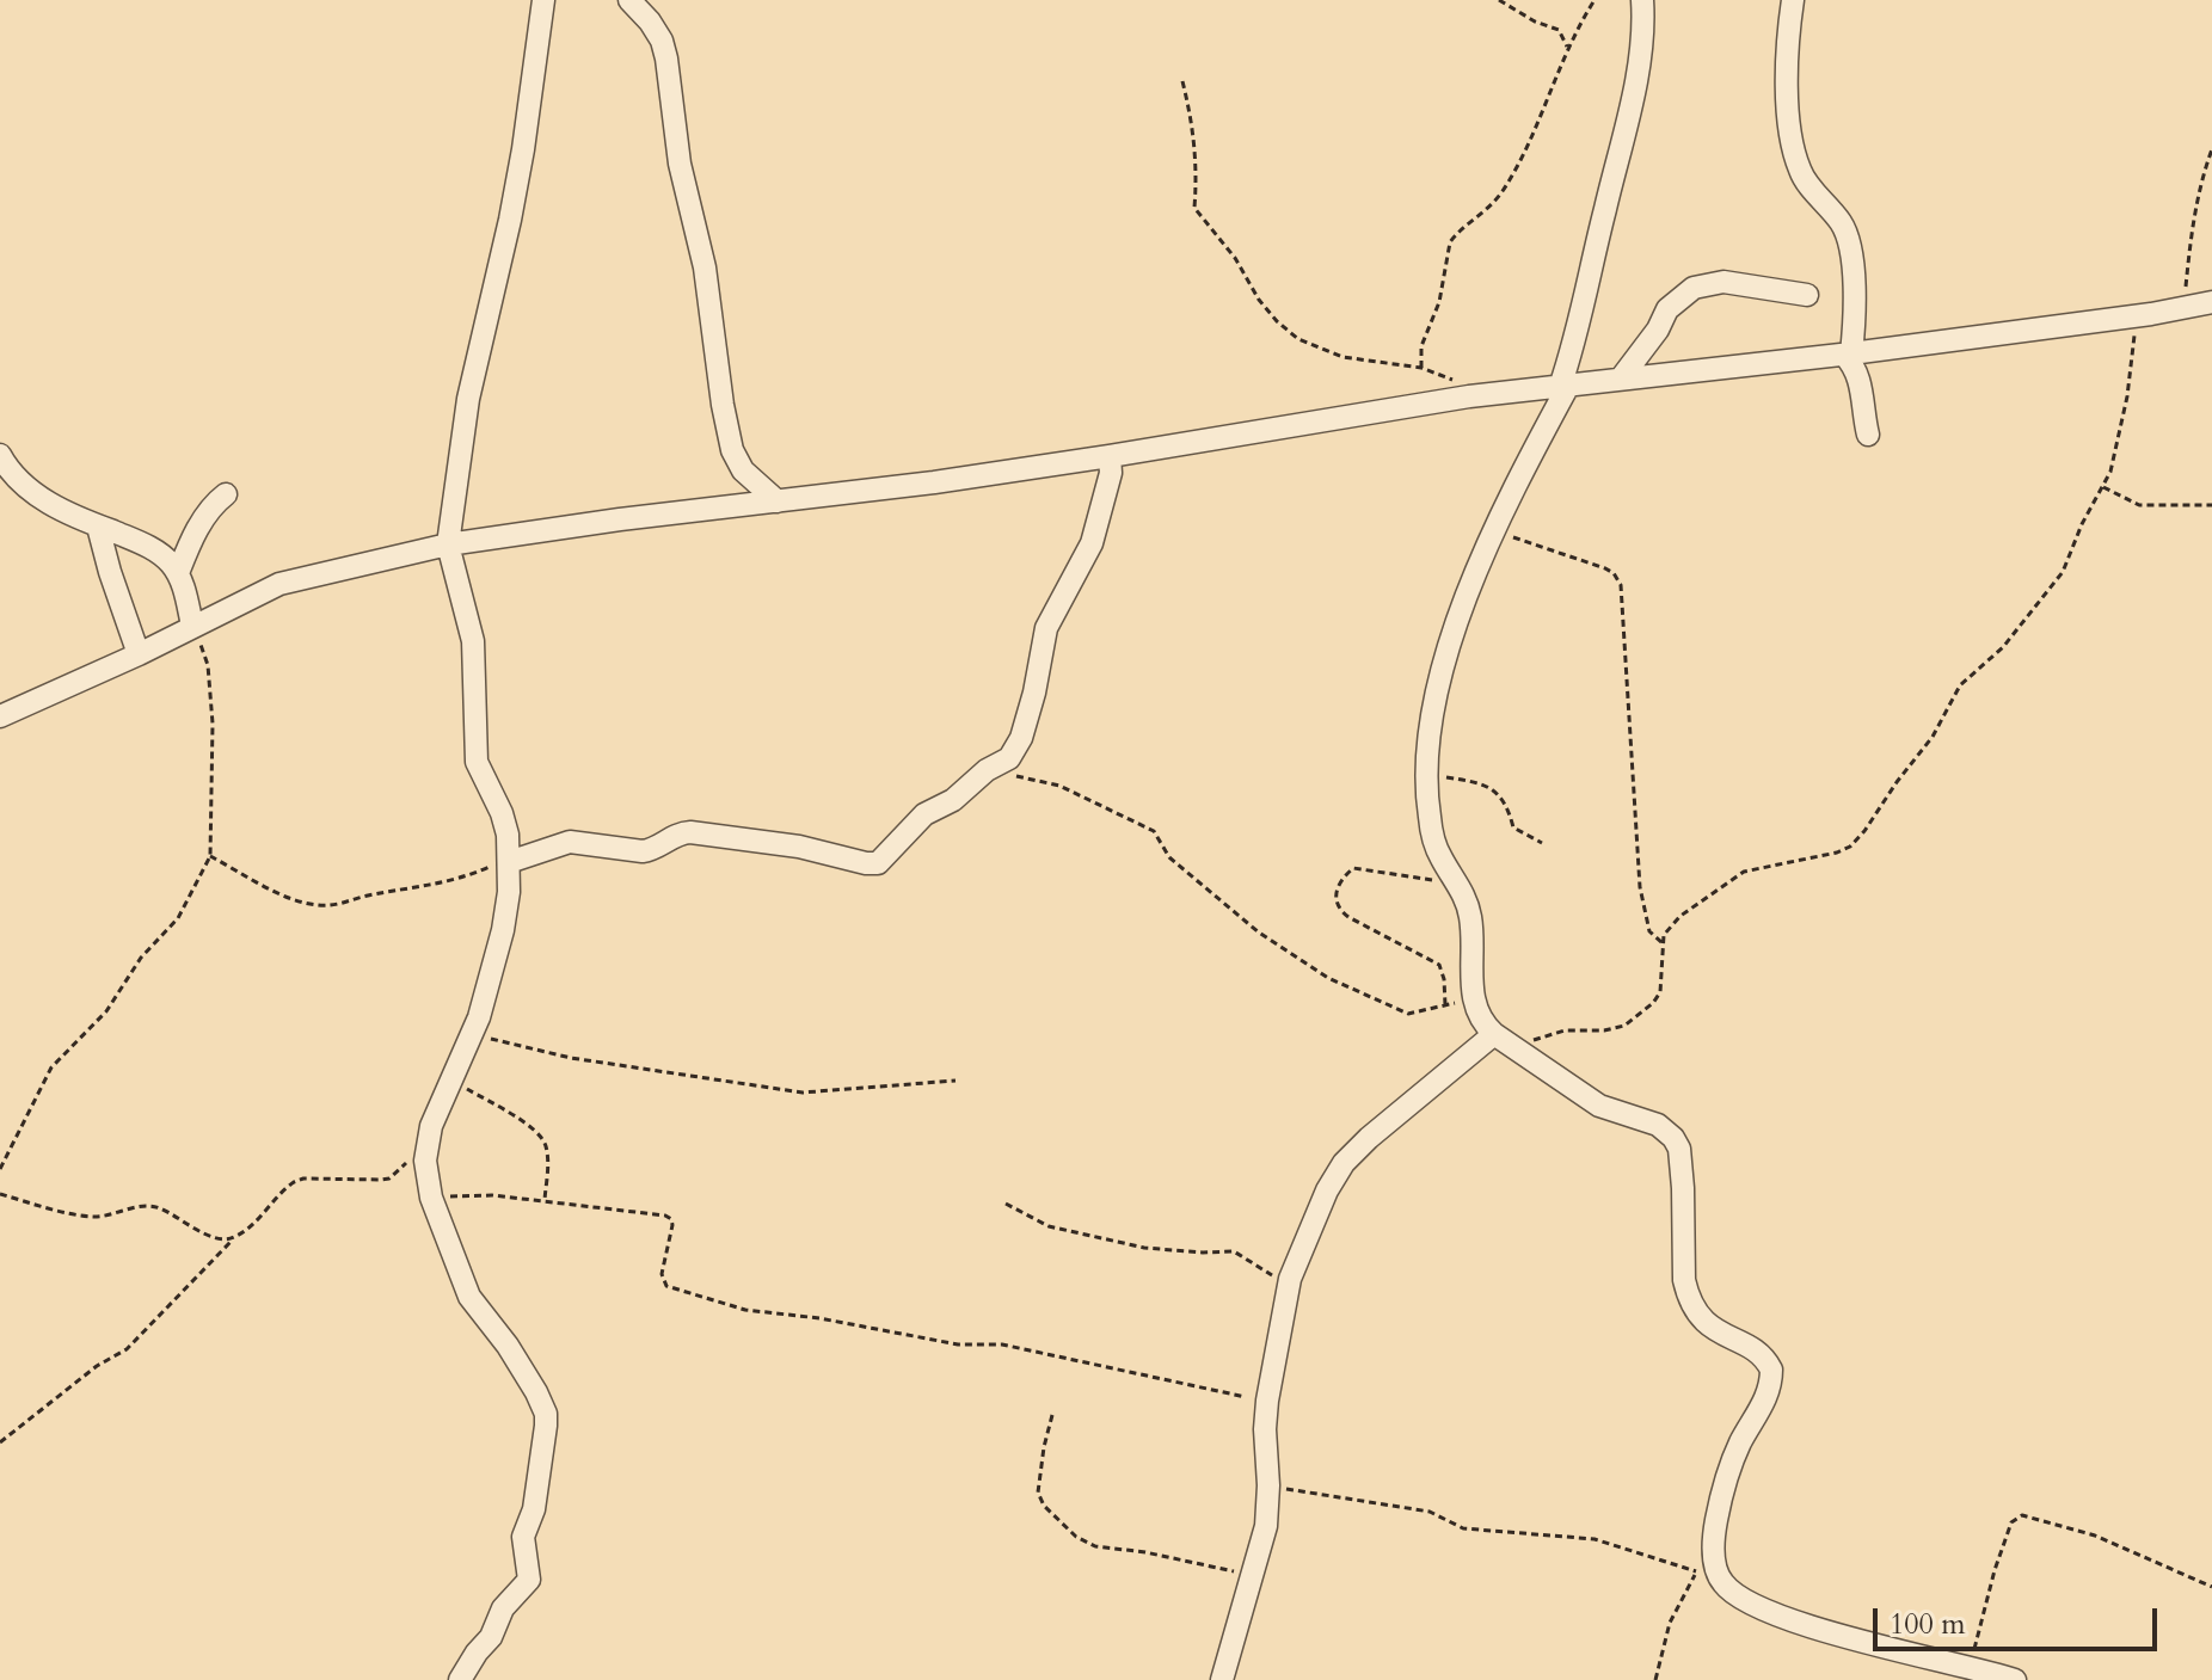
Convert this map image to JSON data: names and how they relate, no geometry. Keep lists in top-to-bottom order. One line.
{"scale_bar":"100 m"}
